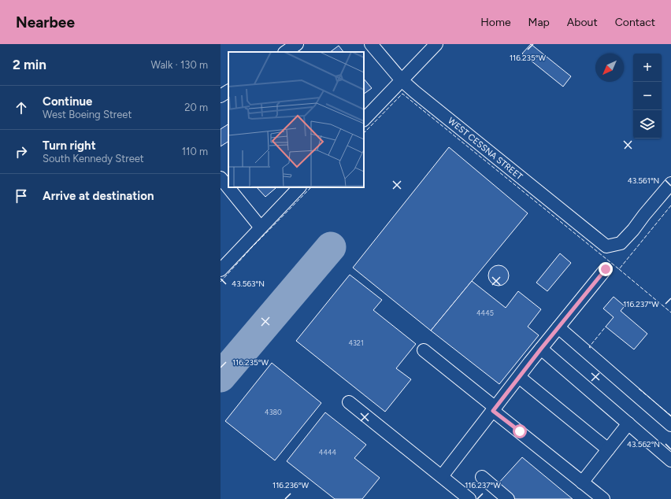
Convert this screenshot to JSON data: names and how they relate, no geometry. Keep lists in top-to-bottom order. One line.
{"streets":{"street":["WEST CESSNA STREET"]},"house_numbers":["4445","4321","4380","4444"],"north":"bottom left","page":{"header":"Nearbee","nav":["Home","Map","About","Contact"],"heading":["2 min","Walk · 130 m"],"map_buttons":["+","−"],"list":[["Continue","West Boeing Street","20 m"],["Turn right","South Kennedy Street","110 m"],"Arrive at destination"]},"coordinates":["116.235°W","43.561°N","43.563°N","116.237°W","43.562°N","116.236°W"]}
